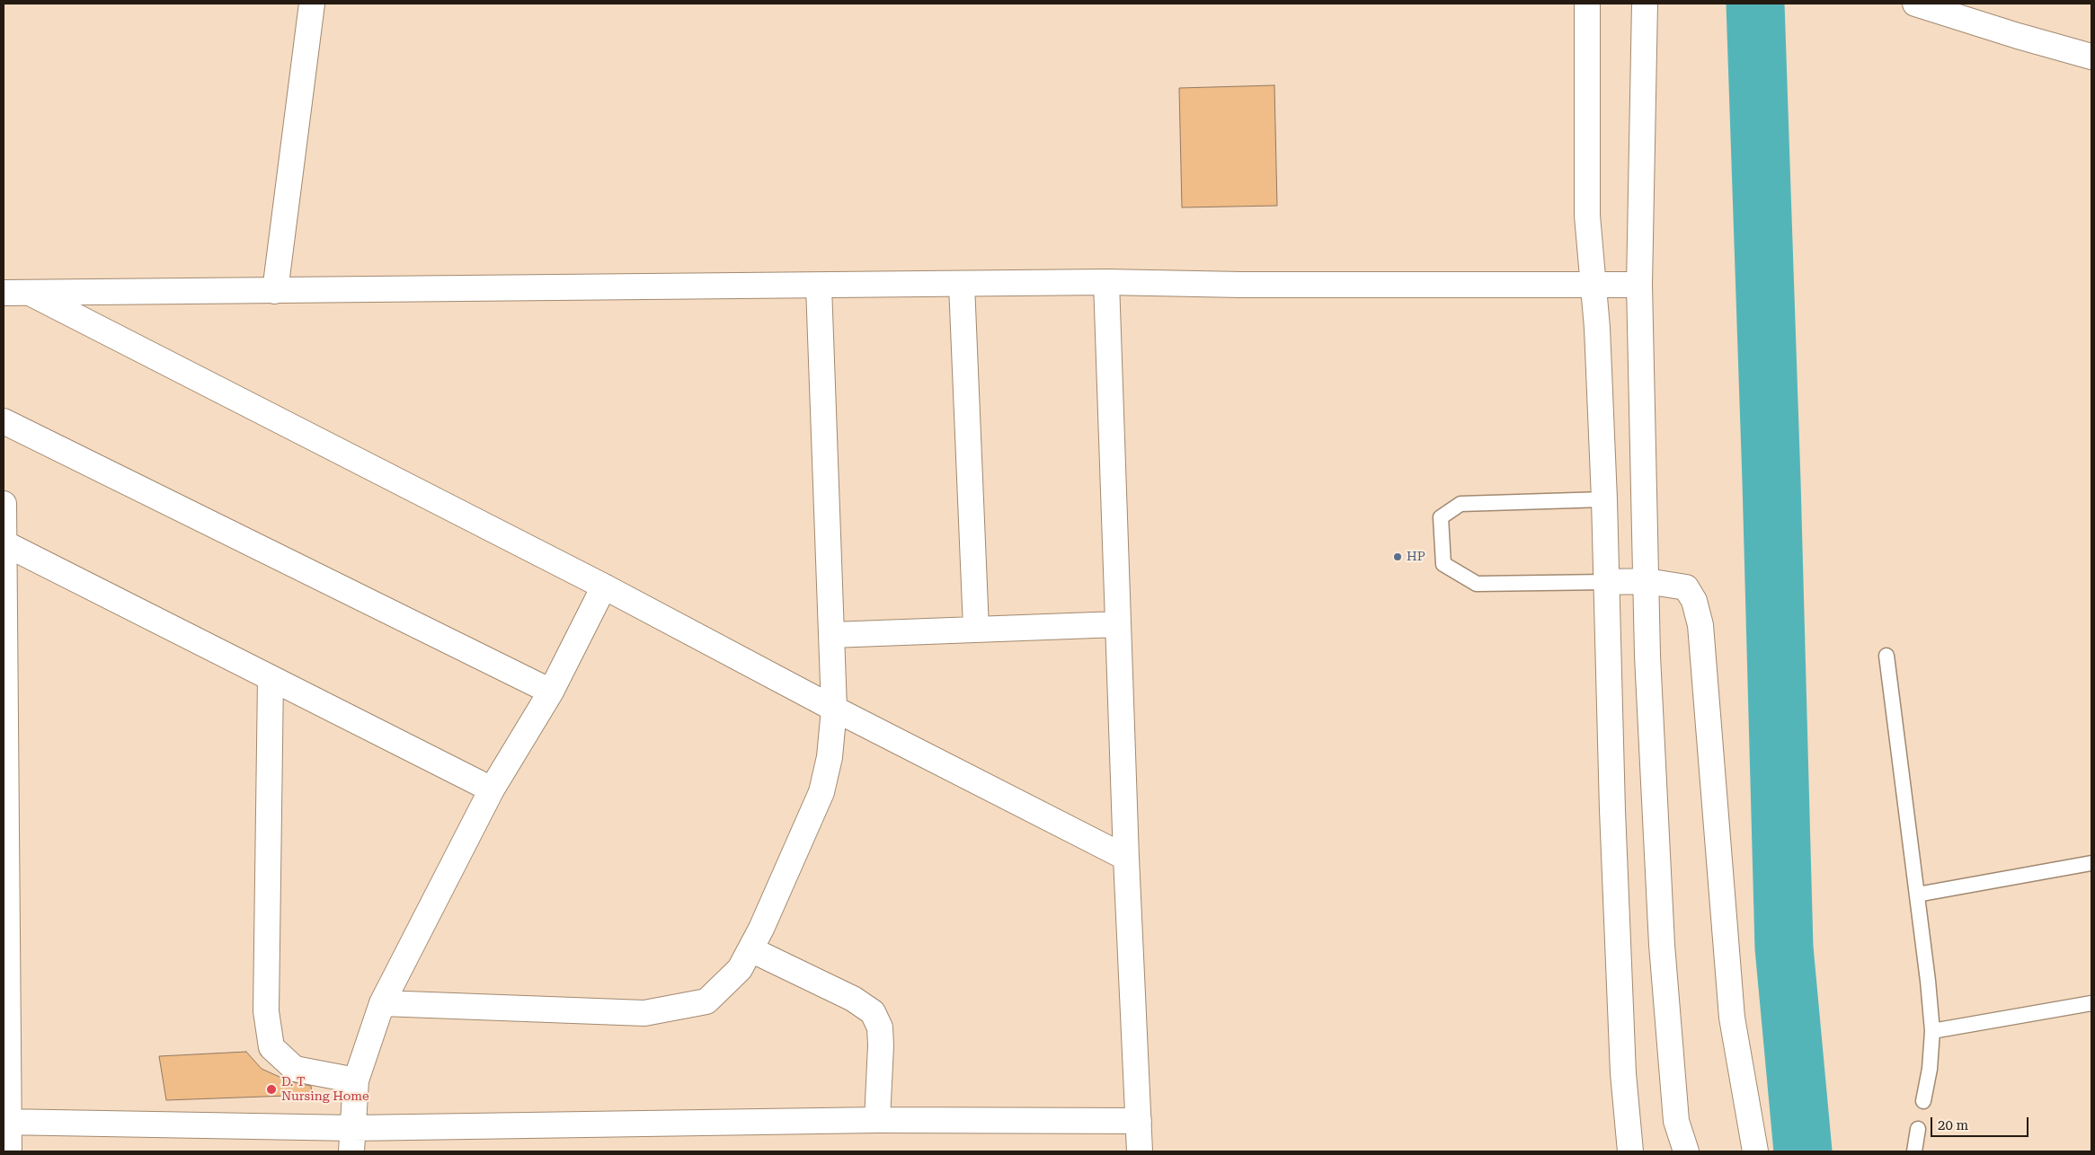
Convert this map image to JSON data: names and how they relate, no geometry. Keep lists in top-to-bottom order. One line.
{"places":["HP","D. T Nursing Home"],"scale_bar":"20 m"}
